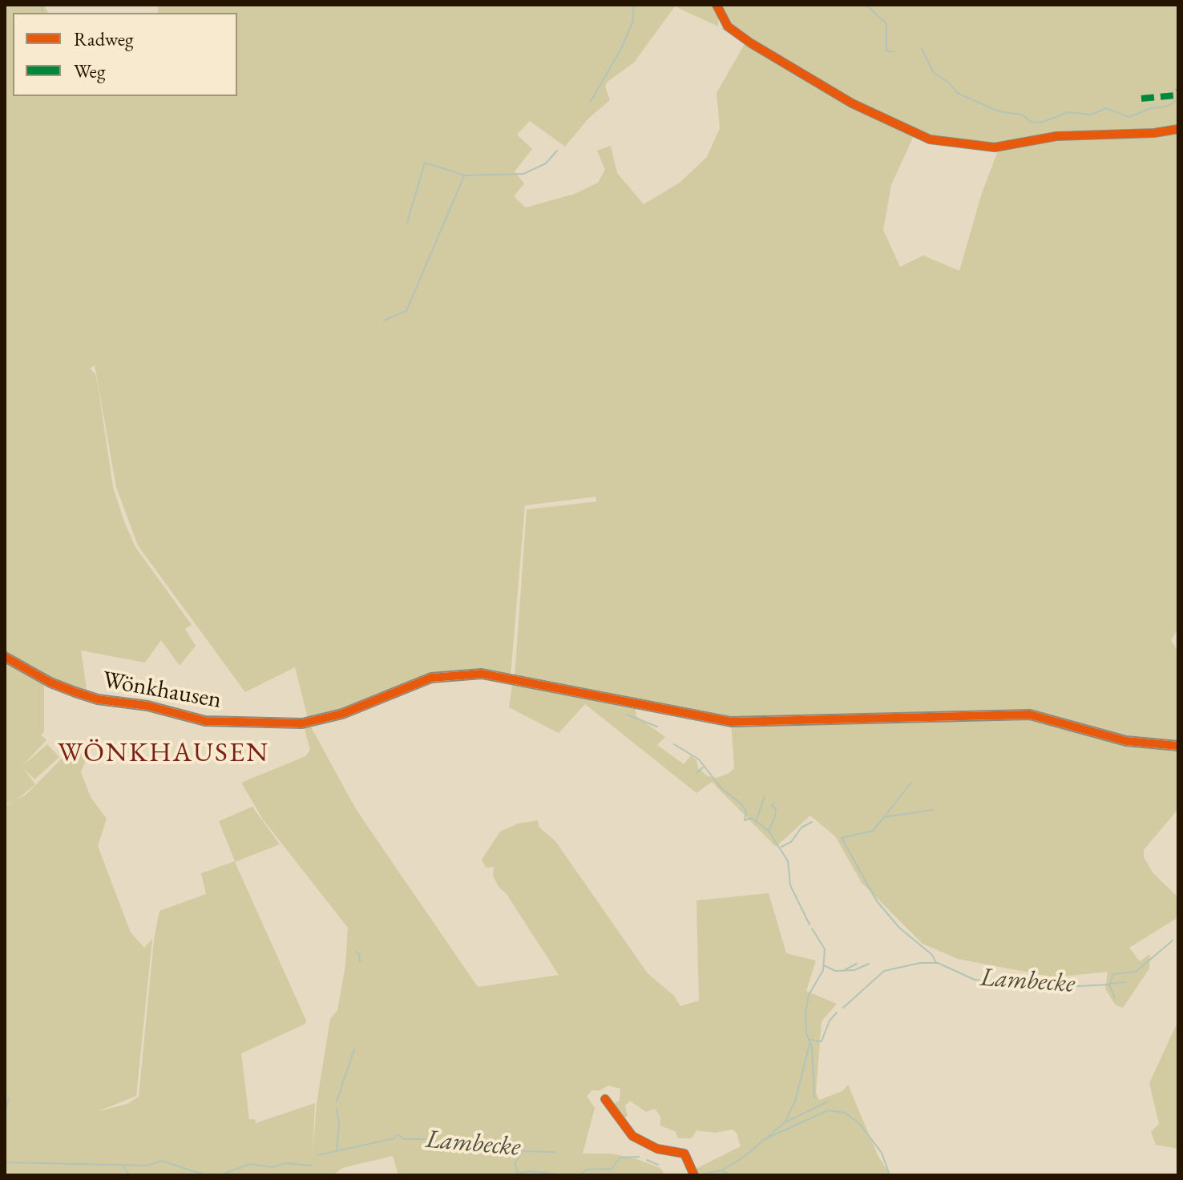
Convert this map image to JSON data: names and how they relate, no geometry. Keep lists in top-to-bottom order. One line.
{"streets":{"street":["Wönkhausen"]},"districts":["WÖNKHAUSEN"],"water":["Lambecke"],"legend":["Radweg","Weg"]}
